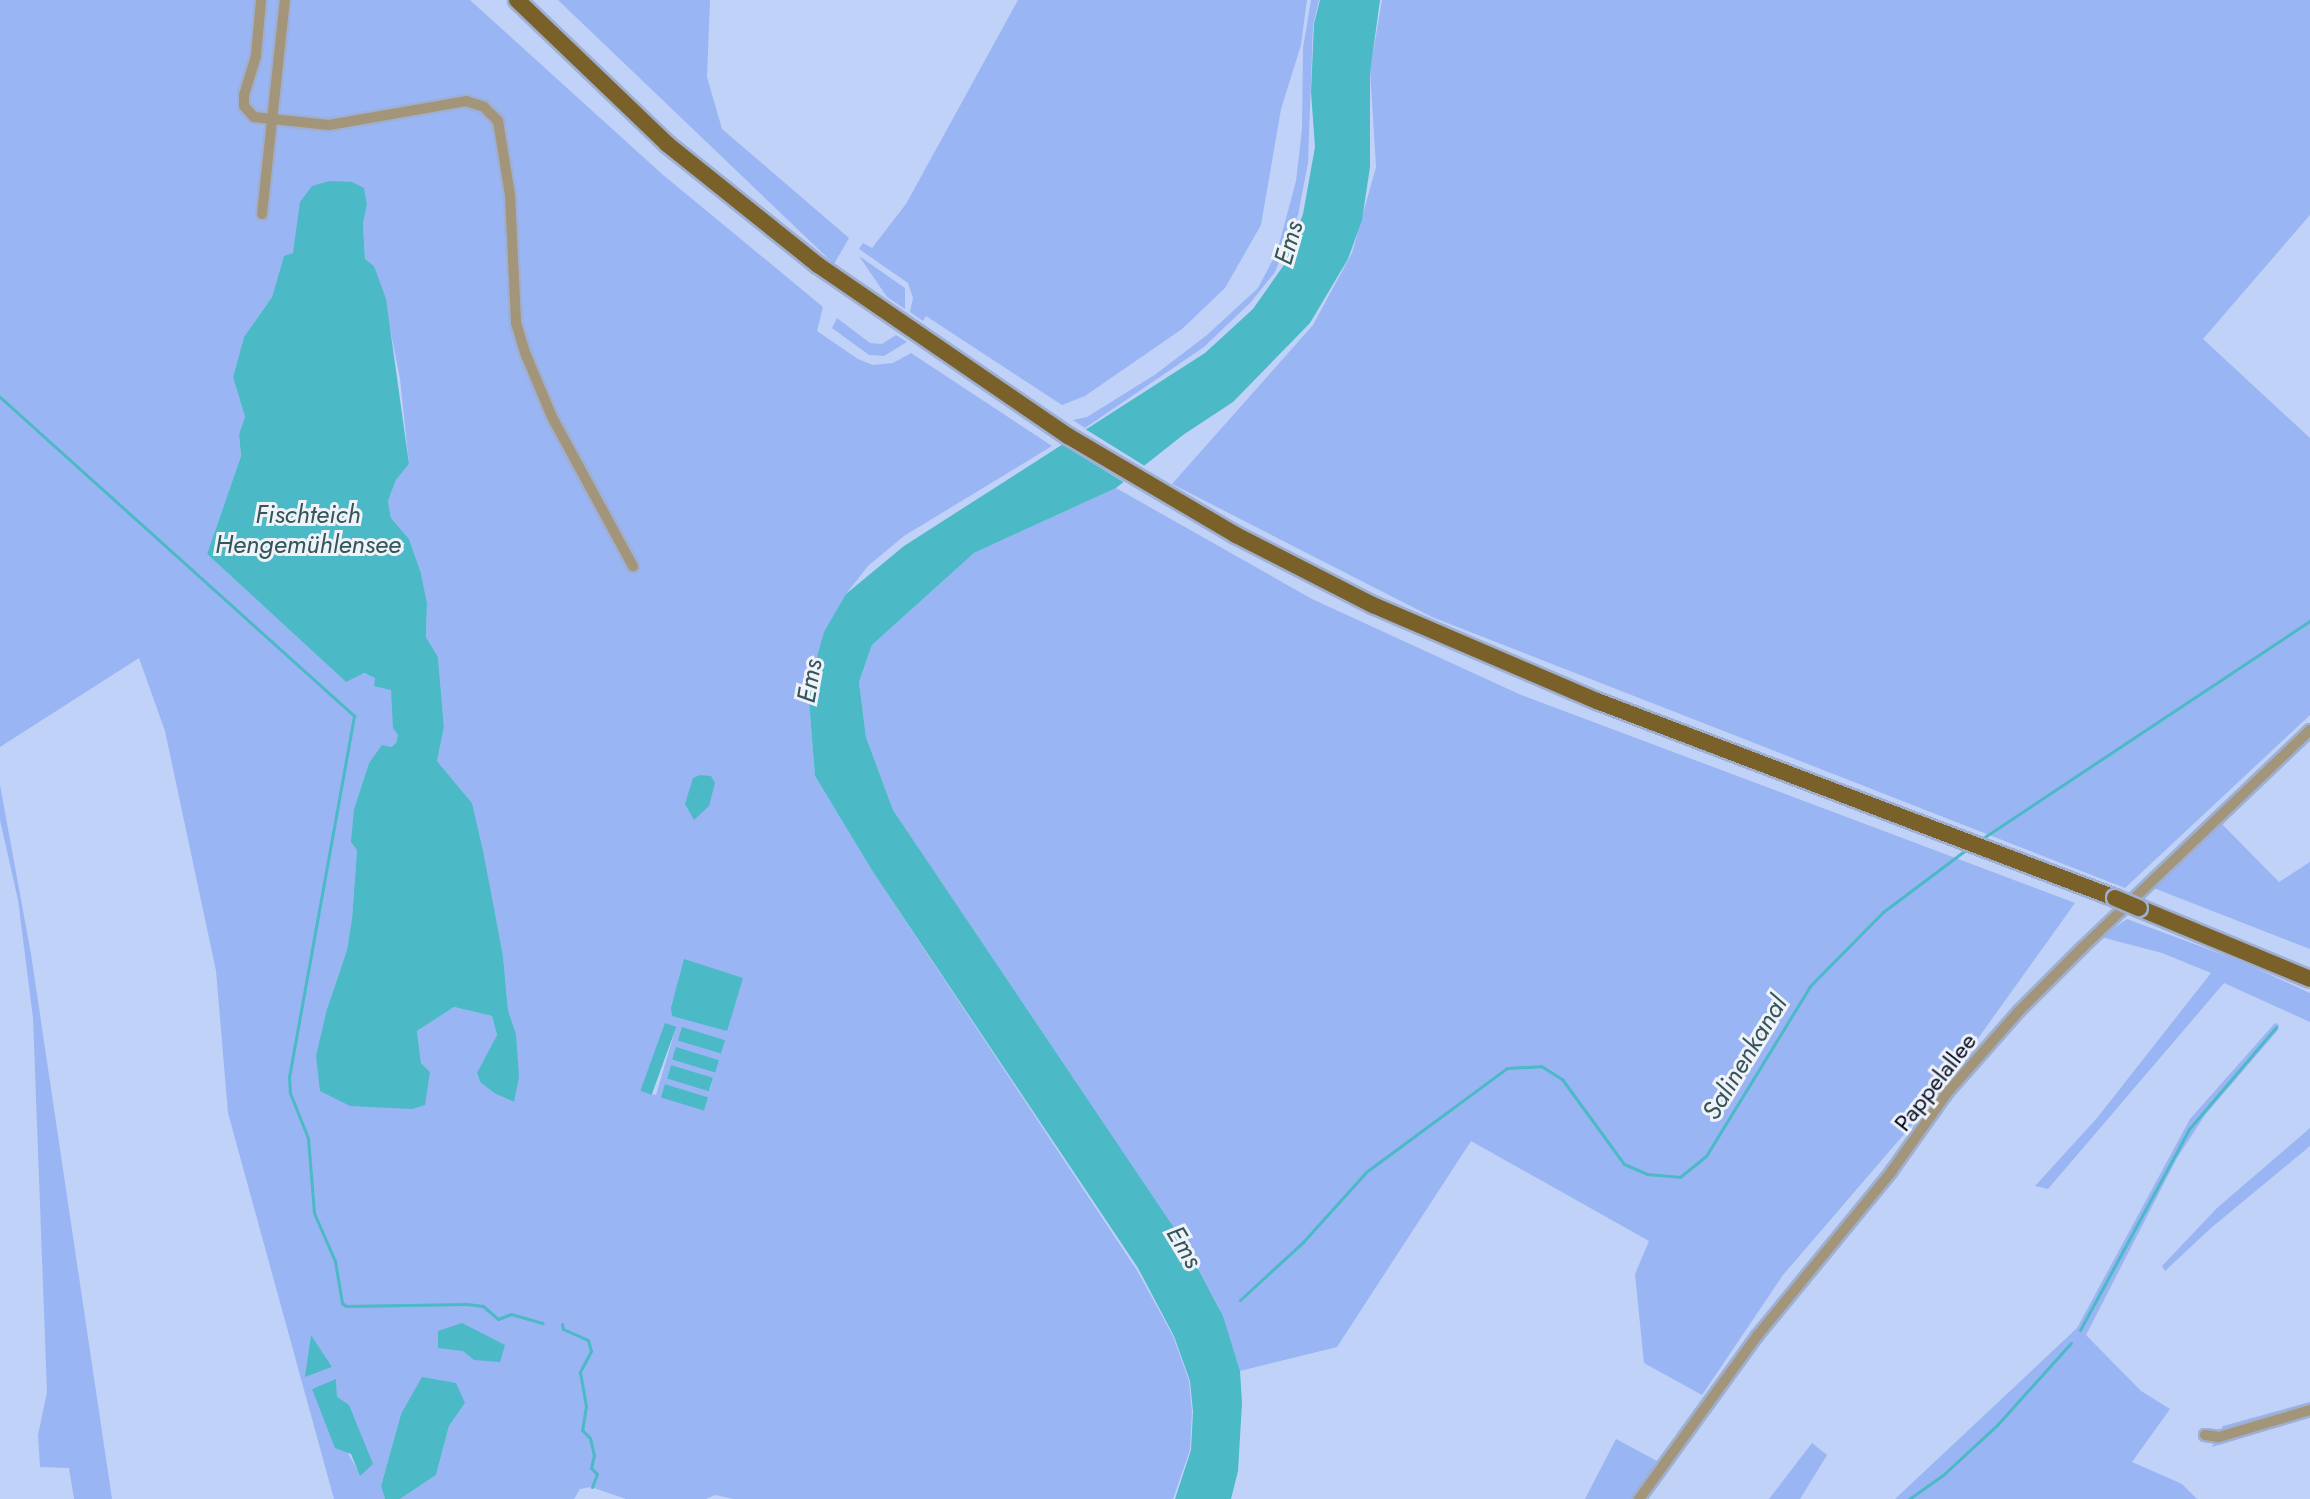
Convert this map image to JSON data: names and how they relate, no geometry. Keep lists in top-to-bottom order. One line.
{"streets":{"street":["Pappelallee"]},"water":["Ems","Fischteich Hengemühlensee","Salinenkanal"]}
